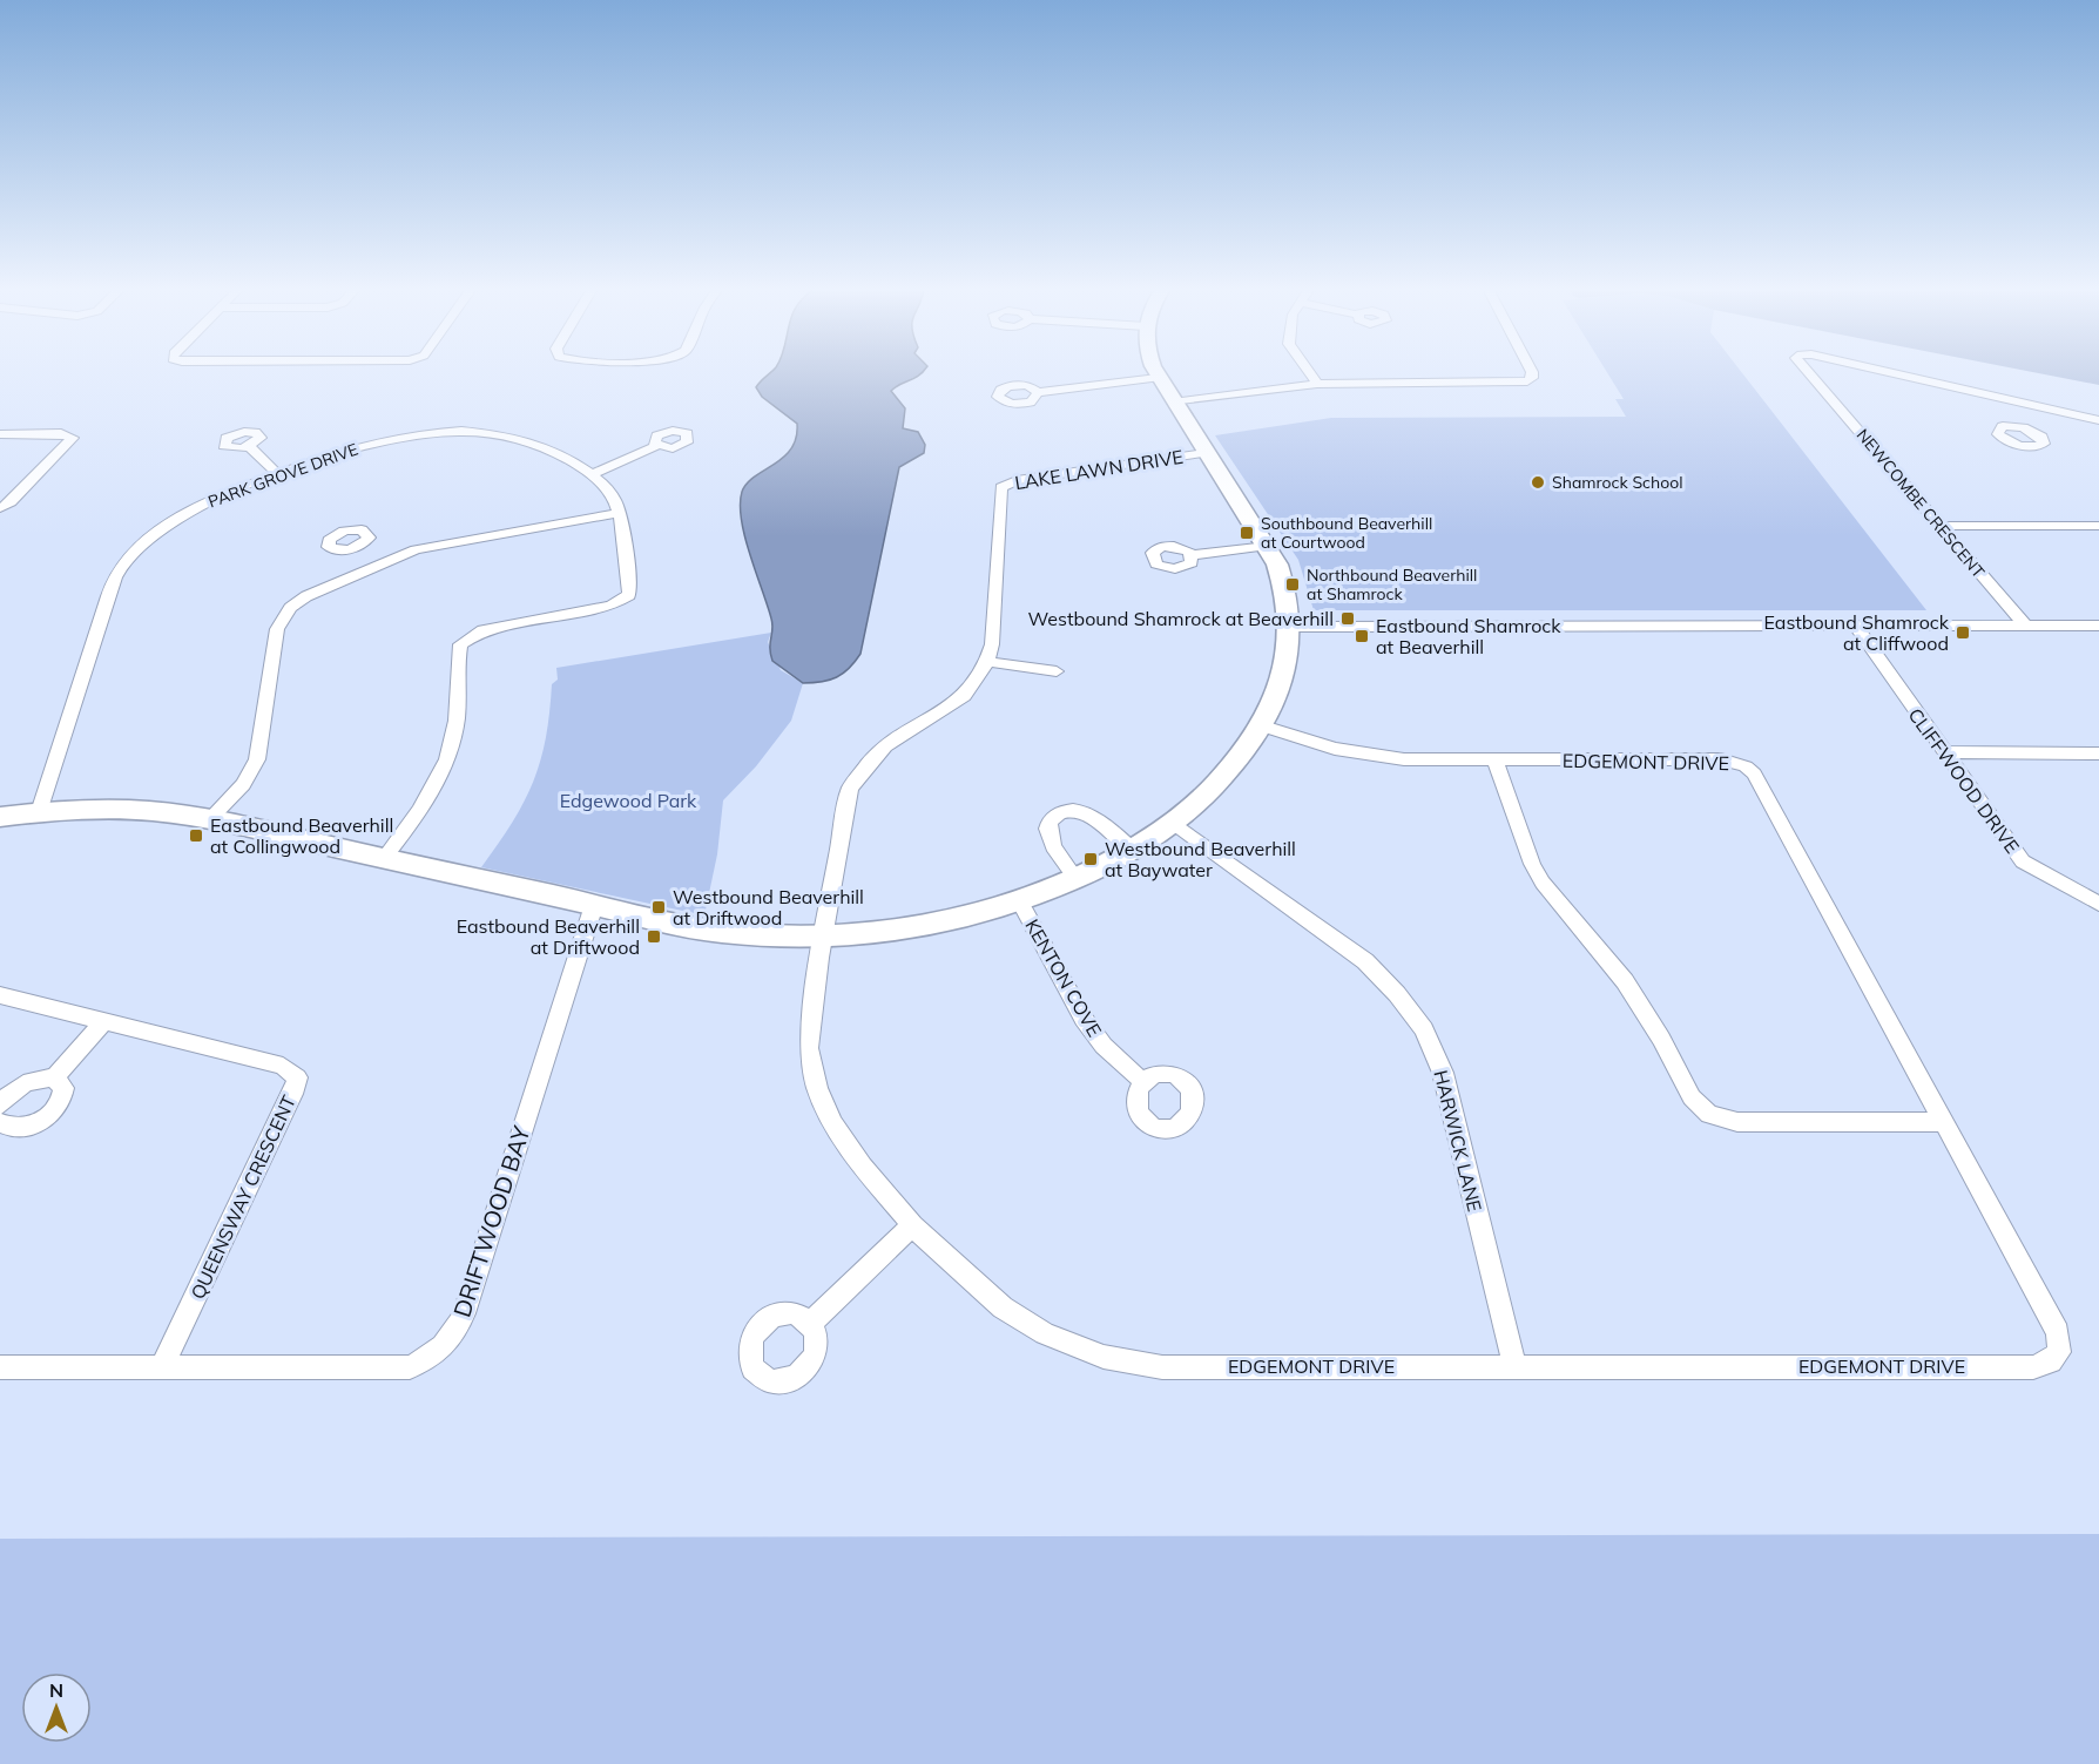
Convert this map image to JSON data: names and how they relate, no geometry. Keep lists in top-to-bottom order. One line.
{"streets":{"street":["LAKE LAWN DRIVE","PARK GROVE DRIVE","NEWCOMBE CRESCENT","EDGEMONT DRIVE","CLIFFWOOD DRIVE","KENTON COVE","HARWICK LANE","QUEENSWAY CRESCENT","DRIFTWOOD BAY"]},"crossings":[["LAKE LAWN DRIVE","EDGEMONT DRIVE"],["EDGEMONT DRIVE","HARWICK LANE"],["QUEENSWAY CRESCENT","DRIFTWOOD BAY"]],"parks":["Edgewood Park"],"places":{"other":["Shamrock School"],"transit":["Southbound Beaverhill at Courtwood","Northbound Beaverhill at Shamrock","Westbound Shamrock at Beaverhill","Eastbound Shamrock at Cliffwood","Eastbound Shamrock at Beaverhill","Eastbound Beaverhill at Collingwood","Westbound Beaverhill at Baywater","Westbound Beaverhill at Driftwood","Eastbound Beaverhill at Driftwood"]},"north":"top"}
